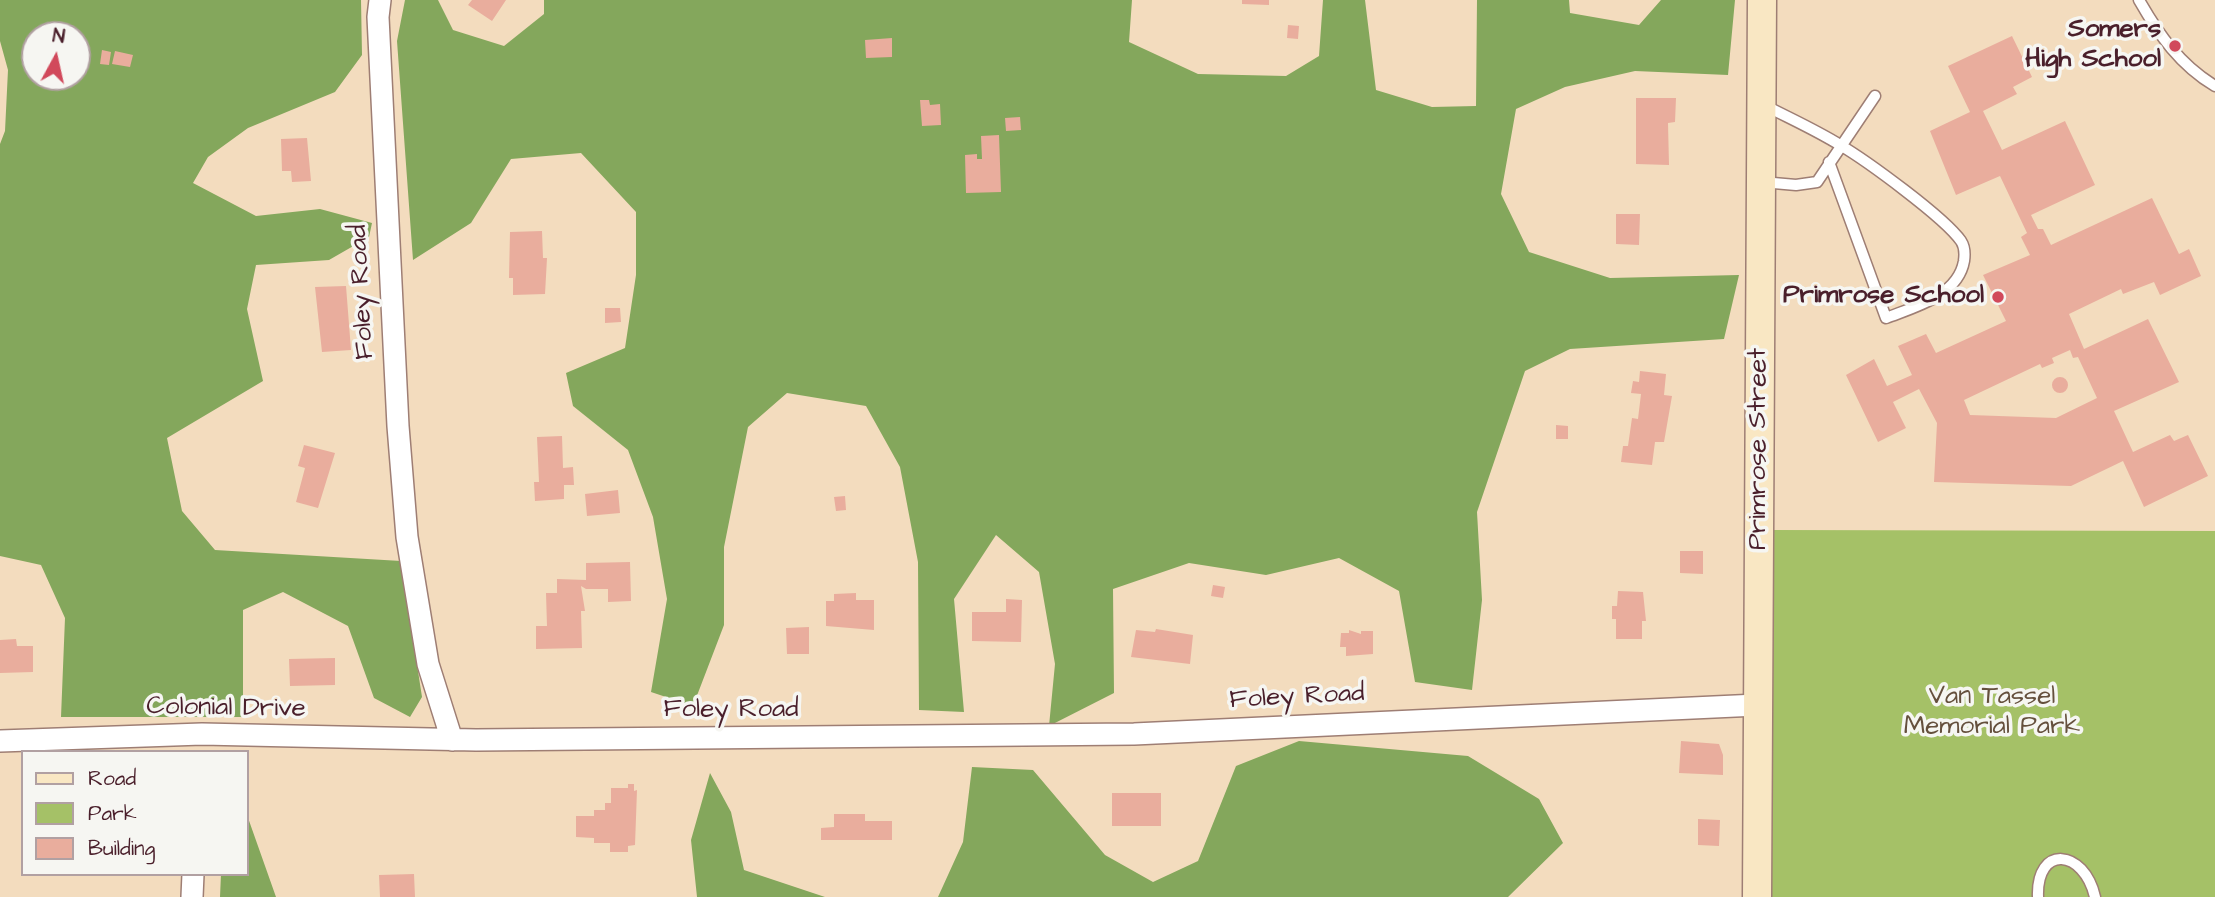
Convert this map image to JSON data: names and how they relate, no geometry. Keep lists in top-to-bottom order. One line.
{"streets":{"main road":["Primrose Street"],"street":["Foley Road","Colonial Drive"]},"crossings":[["Foley Road","Primrose Street"],["Foley Road","Colonial Drive"]],"parks":["Van Tassel Memorial Park"],"places":["Somers High School","Primrose School"],"legend":["Road","Park","Building"],"north":"top"}
